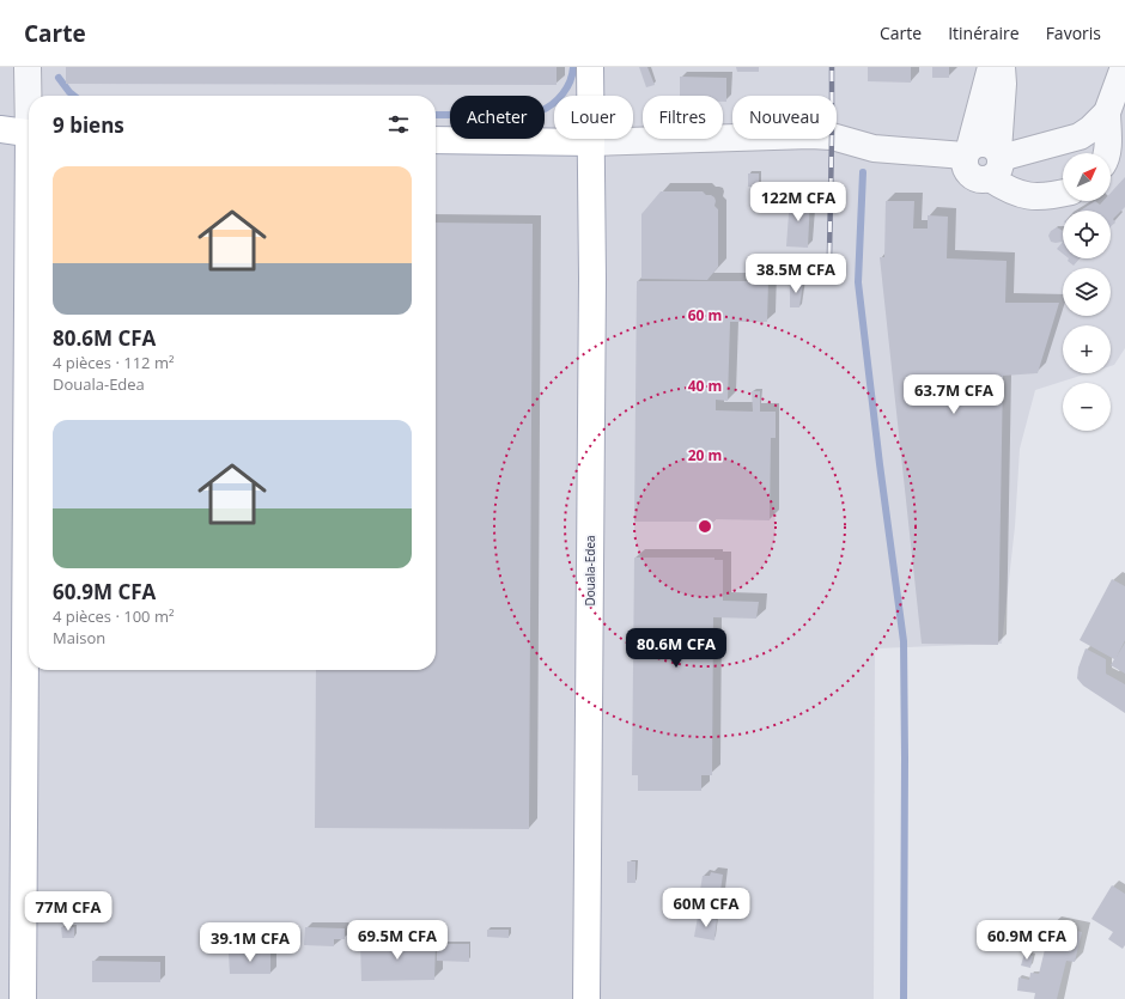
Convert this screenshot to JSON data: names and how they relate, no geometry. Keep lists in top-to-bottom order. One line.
{"streets":{"main road":["Douala-Edea"]},"north":"top right","page":{"header":"Carte","nav":["Carte","Itinéraire","Favoris"],"chip":["Acheter","Louer","Filtres","Nouveau"],"heading":"9 biens","map_buttons":["+","−"],"list":[{"name":"80.6M CFA","note":"4 pièces · 112 m² · Douala-Edea"},{"name":"60.9M CFA","note":"4 pièces · 100 m² · Maison"}],"price":["122M CFA","38.5M CFA","63.7M CFA","80.6M CFA","60M CFA","77M CFA","69.5M CFA","60.9M CFA","39.1M CFA"]},"rings":["60 m","40 m","20 m"]}
